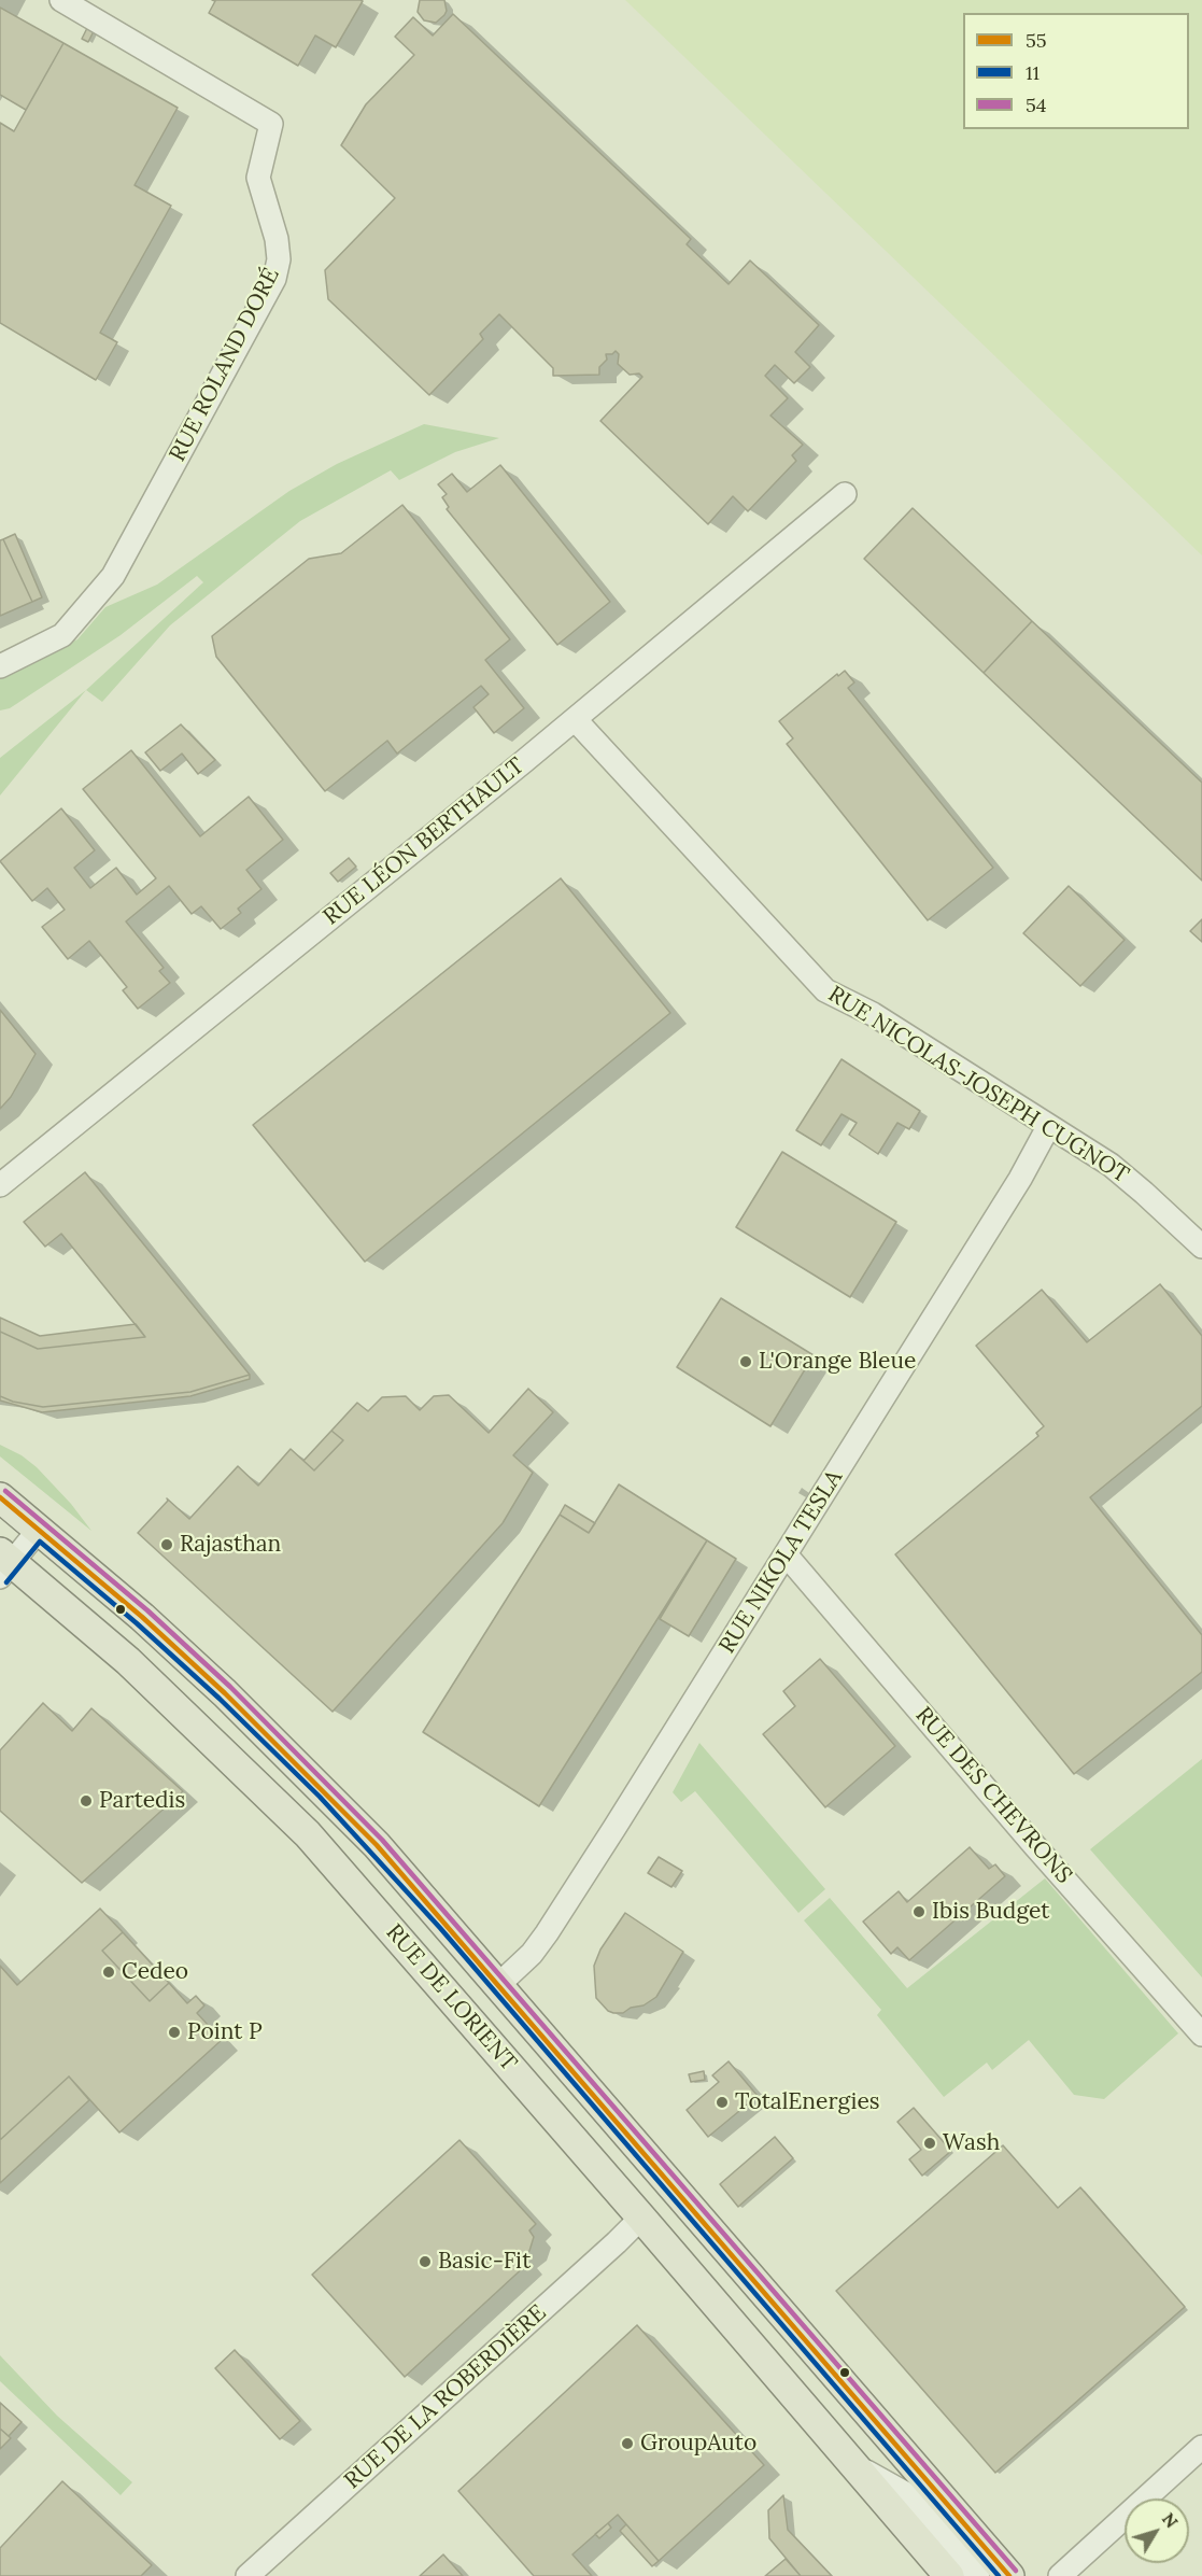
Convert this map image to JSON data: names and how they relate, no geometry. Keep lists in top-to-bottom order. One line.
{"streets":{"main road":["RUE DE LORIENT"],"street":["RUE ROLAND DORÉ","RUE LÉON BERTHAULT","RUE NICOLAS-JOSEPH CUGNOT","RUE NIKOLA TESLA","RUE DES CHEVRONS","RUE DE LA ROBERDIÈRE"]},"crossings":[["RUE LÉON BERTHAULT","RUE NICOLAS-JOSEPH CUGNOT"],["RUE NICOLAS-JOSEPH CUGNOT","RUE NIKOLA TESLA"],["RUE NIKOLA TESLA","RUE DES CHEVRONS"],["RUE NIKOLA TESLA","RUE DE LORIENT"],["RUE DE LORIENT","RUE DE LA ROBERDIÈRE"]],"places":["L'Orange Bleue","Rajasthan","Partedis","Ibis Budget","Cedeo","Point P","TotalEnergies","Wash","Basic-Fit","GroupAuto"],"lines":["transit line 54","transit line 55","transit line 11"],"legend":["55","11","54"],"north":"top right"}
